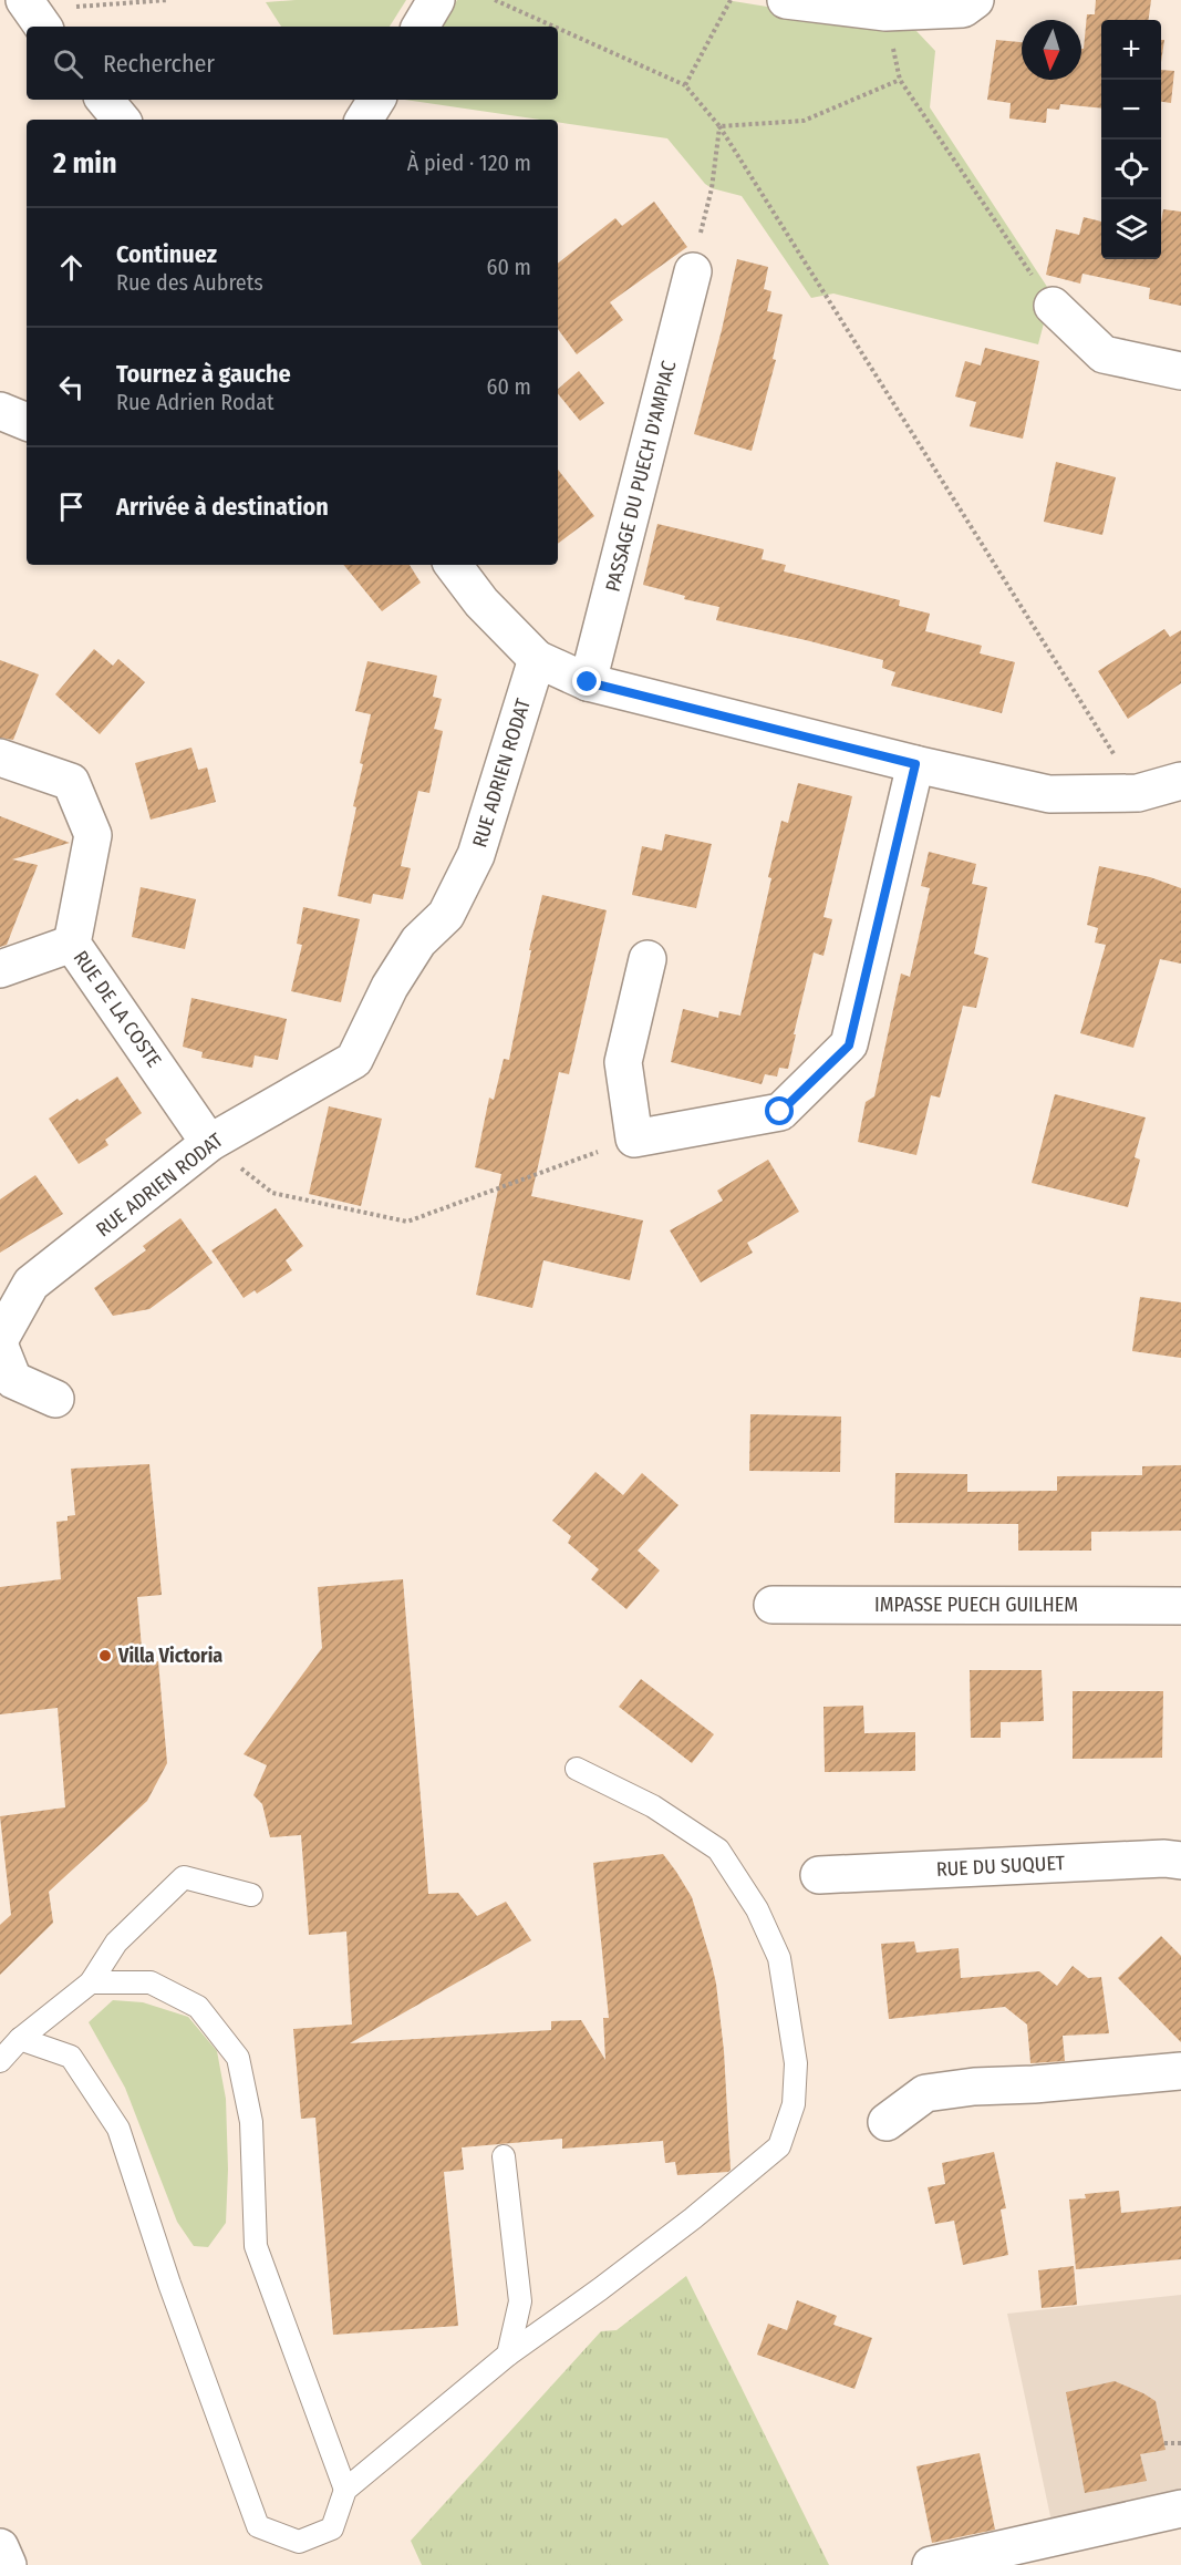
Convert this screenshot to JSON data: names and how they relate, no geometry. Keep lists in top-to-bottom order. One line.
{"streets":{"street":["PASSAGE DU PUECH D'AMPIAC","RUE ADRIEN RODAT","RUE DE LA COSTE","IMPASSE PUECH GUILHEM","RUE DU SUQUET"]},"crossings":[["RUE ADRIEN RODAT","RUE DE LA COSTE"]],"places":["Villa Victoria"],"north":"bottom","page":{"map_buttons":["+","−"],"search":"Rechercher","heading":["2 min","À pied · 120 m"],"list":[["Continuez","Rue des Aubrets","60 m"],["Tournez à gauche","Rue Adrien Rodat","60 m"],"Arrivée à destination"]}}
